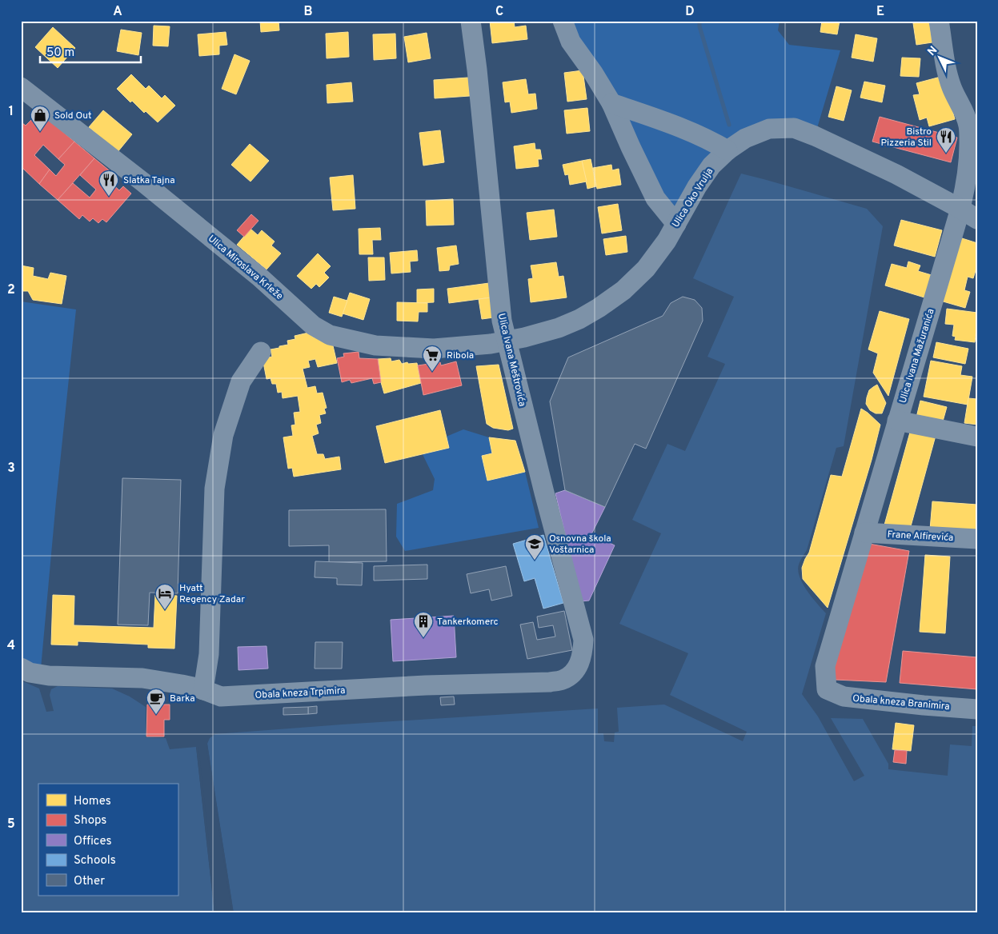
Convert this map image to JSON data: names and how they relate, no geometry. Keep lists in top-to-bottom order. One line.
{"streets":{"street":["Ulica Oko Vrulja","Ulica Miroslava Krleže","Ulica Ivana Mažuranića","Ulica Ivana Meštrovića","Frane Alfirevića","Obala kneza Trpimira","Obala kneza Branimira"]},"crossings":[["Ulica Oko Vrulja","Ulica Miroslava Krleže"],["Ulica Oko Vrulja","Ulica Ivana Mažuranića"],["Ulica Oko Vrulja","Ulica Ivana Meštrovića"],["Ulica Miroslava Krleže","Ulica Ivana Meštrovića"],["Ulica Ivana Mažuranića","Frane Alfirevića"],["Ulica Ivana Mažuranića","Obala kneza Branimira"],["Ulica Ivana Meštrovića","Obala kneza Trpimira"]],"places":{"shop":["Sold Out"],"restaurant":["Bistro Pizzeria Stil","Slatka Tajna"],"supermarket":["Ribola"],"school or university":["Osnovna škola Voštarnica"],"hotel":["Hyatt Regency Zadar"],"building":["Tankerkomerc"],"cafe":["Barka"]},"legend":["Homes","Shops","Offices","Schools","Other"],"scale_bar":"50 m","north":"top left","grid":{"columns":["A","B","C","D","E"],"rows":["1","2","3","4","5"]}}
